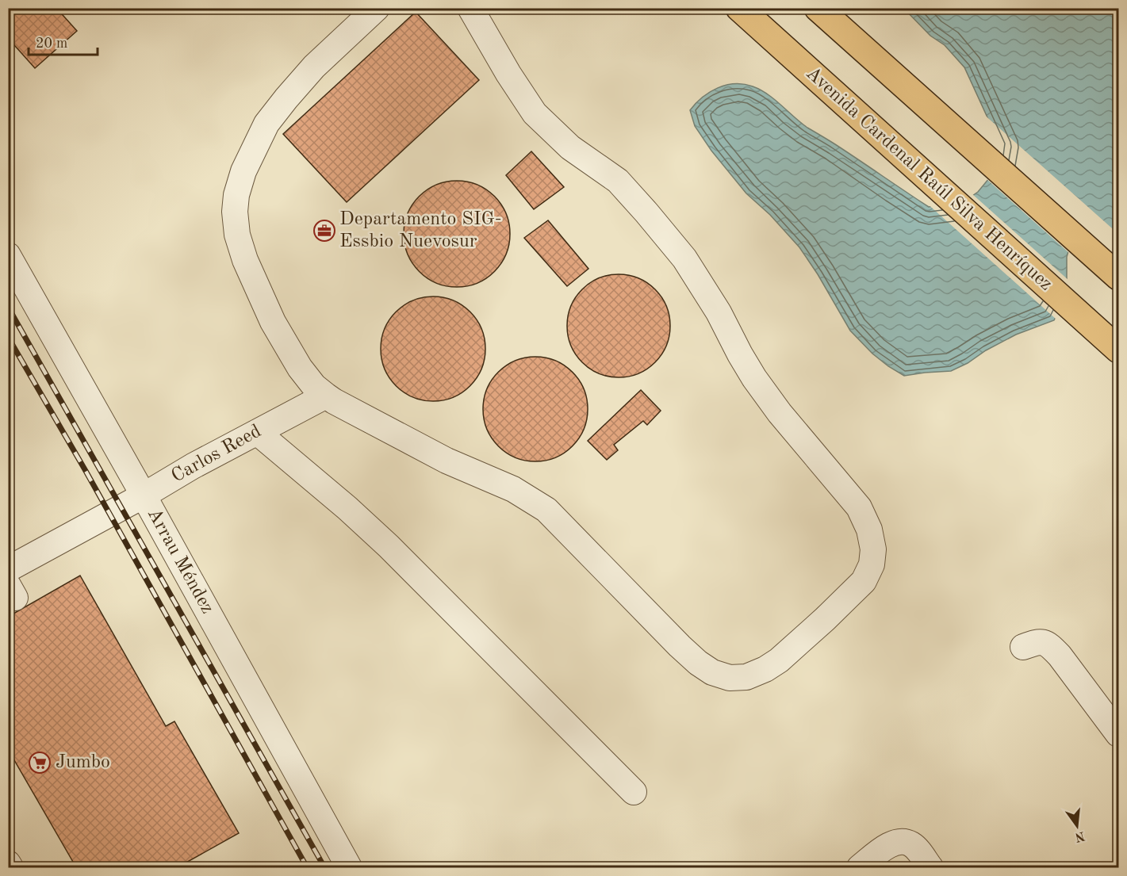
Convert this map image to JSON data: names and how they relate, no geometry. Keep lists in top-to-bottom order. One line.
{"streets":{"main road":["Avenida Cardenal Raúl Silva Henríquez"],"street":["Carlos Reed","Arrau Méndez"]},"crossings":[["Carlos Reed","Arrau Méndez"]],"places":{"office":["Departamento SIG- Essbio Nuevosur"],"supermarket":["Jumbo"]},"scale_bar":"20 m","north":"bottom"}
